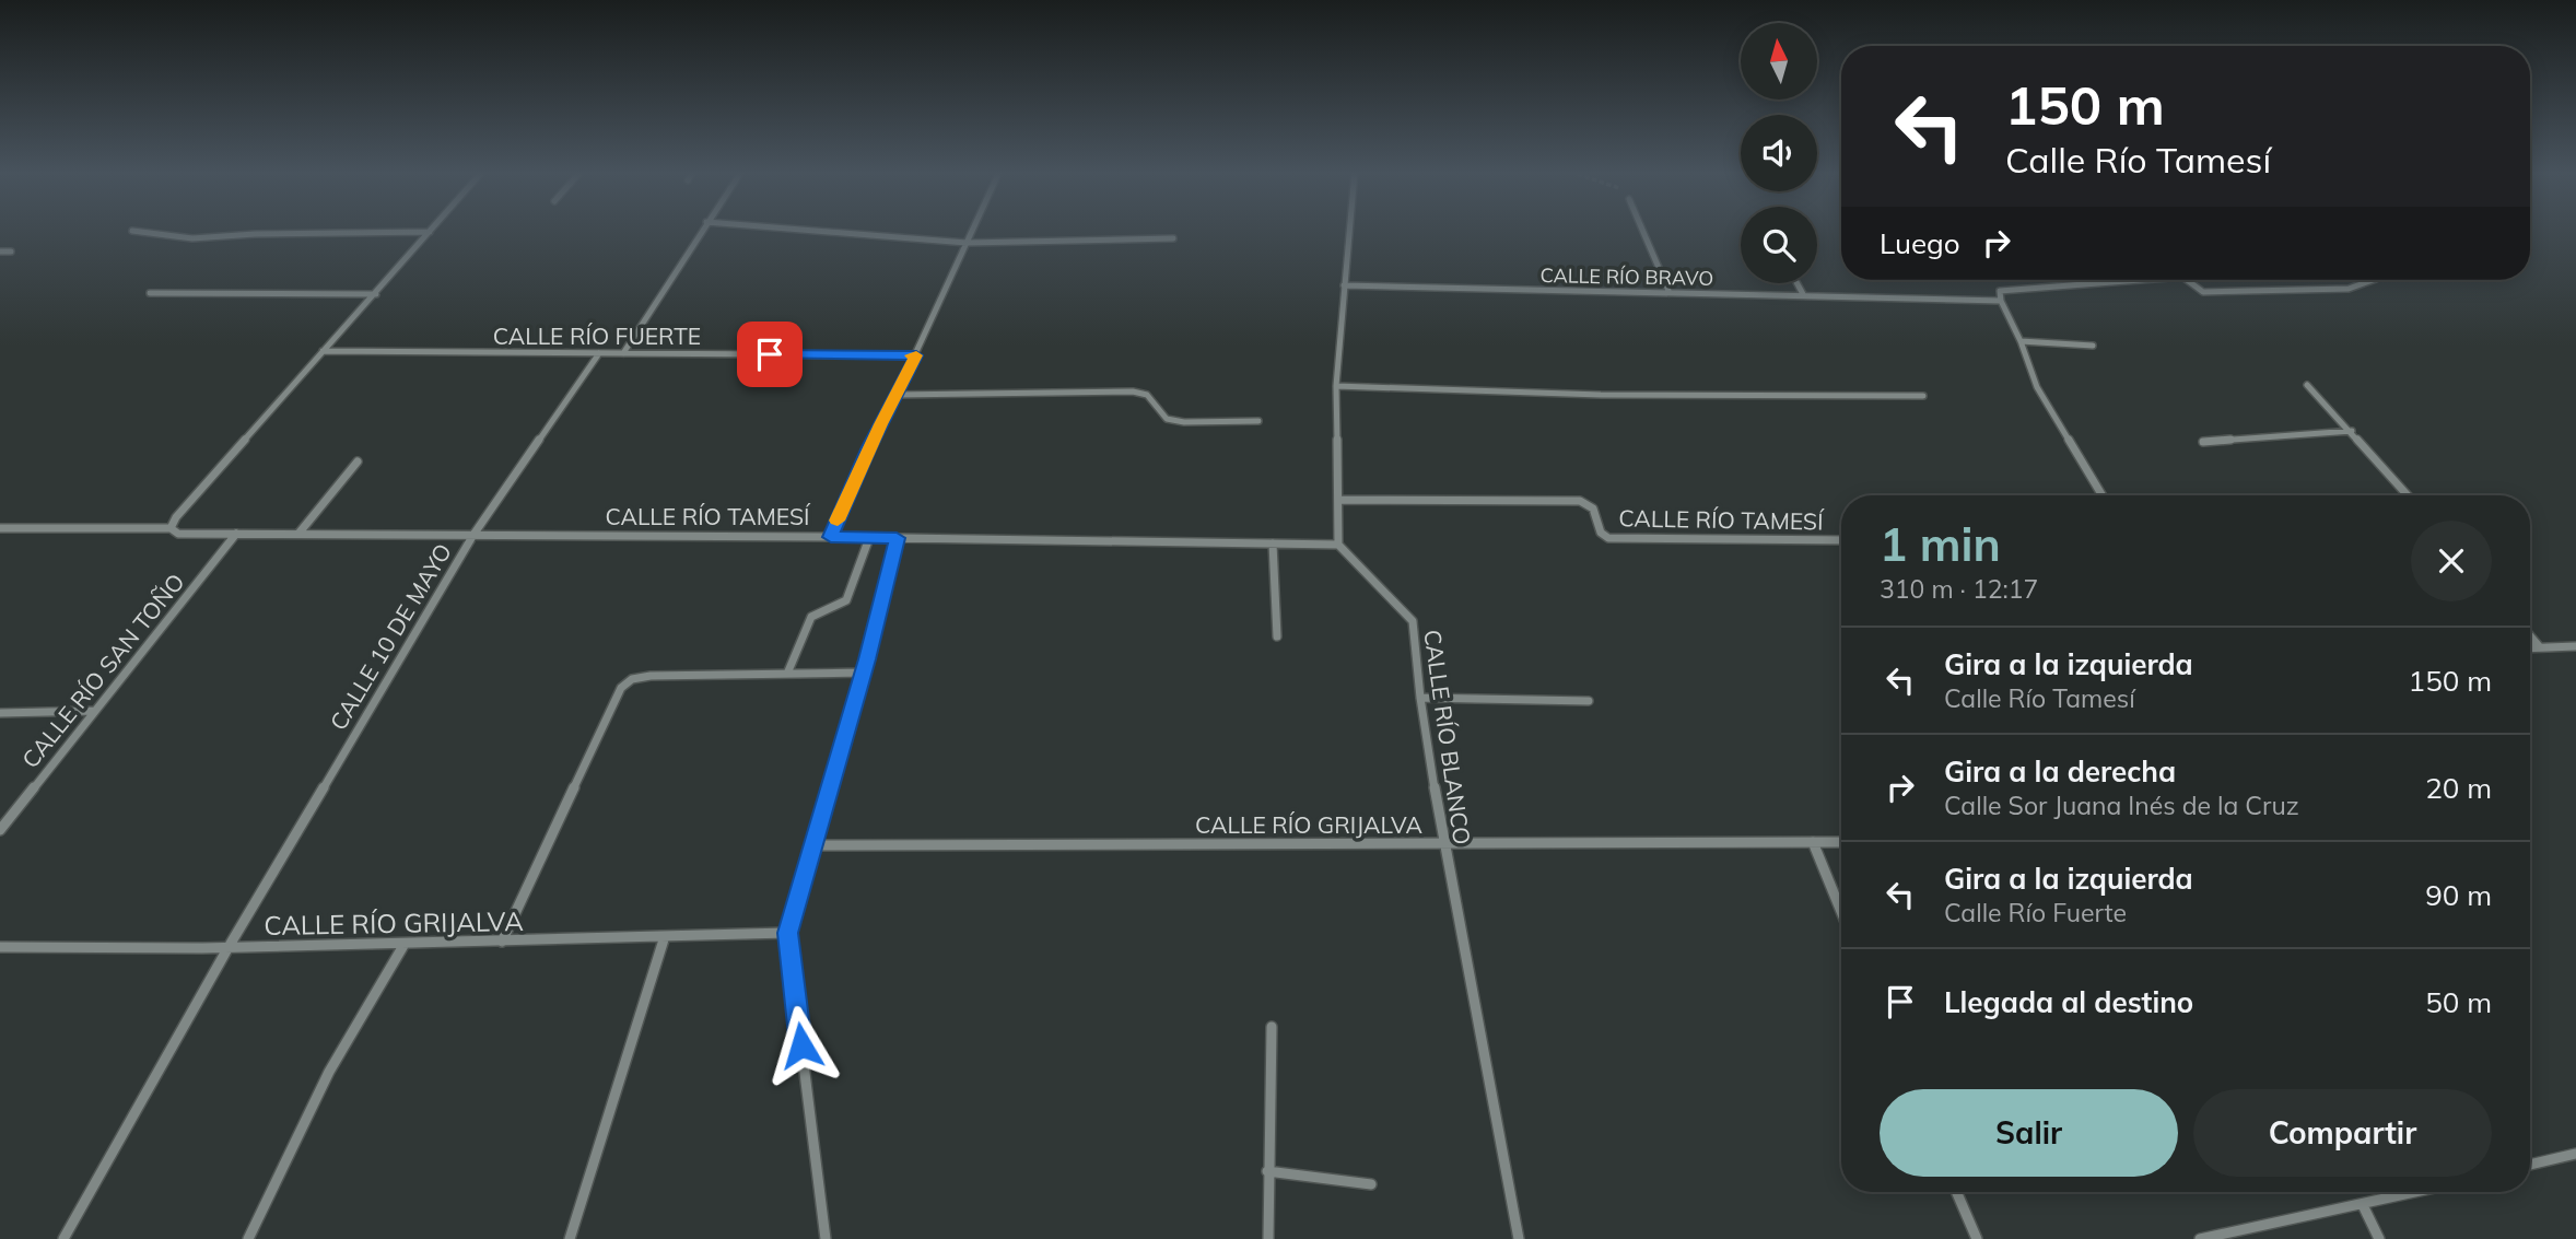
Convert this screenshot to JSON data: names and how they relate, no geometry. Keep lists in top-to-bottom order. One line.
{"streets":{"street":["CALLE RÍO BRAVO","CALLE RÍO FUERTE","CALLE RÍO TAMESÍ","CALLE 10 DE MAYO","CALLE RÍO SAN TOÑO","CALLE RÍO BLANCO","CALLE RÍO GRIJALVA"]},"crossings":[["CALLE RÍO FUERTE","CALLE 10 DE MAYO"],["CALLE RÍO TAMESÍ","CALLE 10 DE MAYO"],["CALLE RÍO TAMESÍ","CALLE RÍO SAN TOÑO"],["CALLE RÍO TAMESÍ","CALLE RÍO BLANCO"],["CALLE 10 DE MAYO","CALLE RÍO GRIJALVA"],["CALLE RÍO BLANCO","CALLE RÍO GRIJALVA"]],"north":"top","page":{"turn":["150 m","Calle Río Tamesí"],"then":"Luego","heading":["1 min","310 m · 12:17"],"list":[{"name":"Gira a la izquierda","note":"Calle Río Tamesí","value":"150 m"},{"name":"Gira a la derecha","note":"Calle Sor Juana Inés de la Cruz","value":"20 m"},{"name":"Gira a la izquierda","note":"Calle Río Fuerte","value":"90 m"},{"name":"Llegada al destino","value":"50 m"}],"buttons":["Salir","Compartir"]}}
